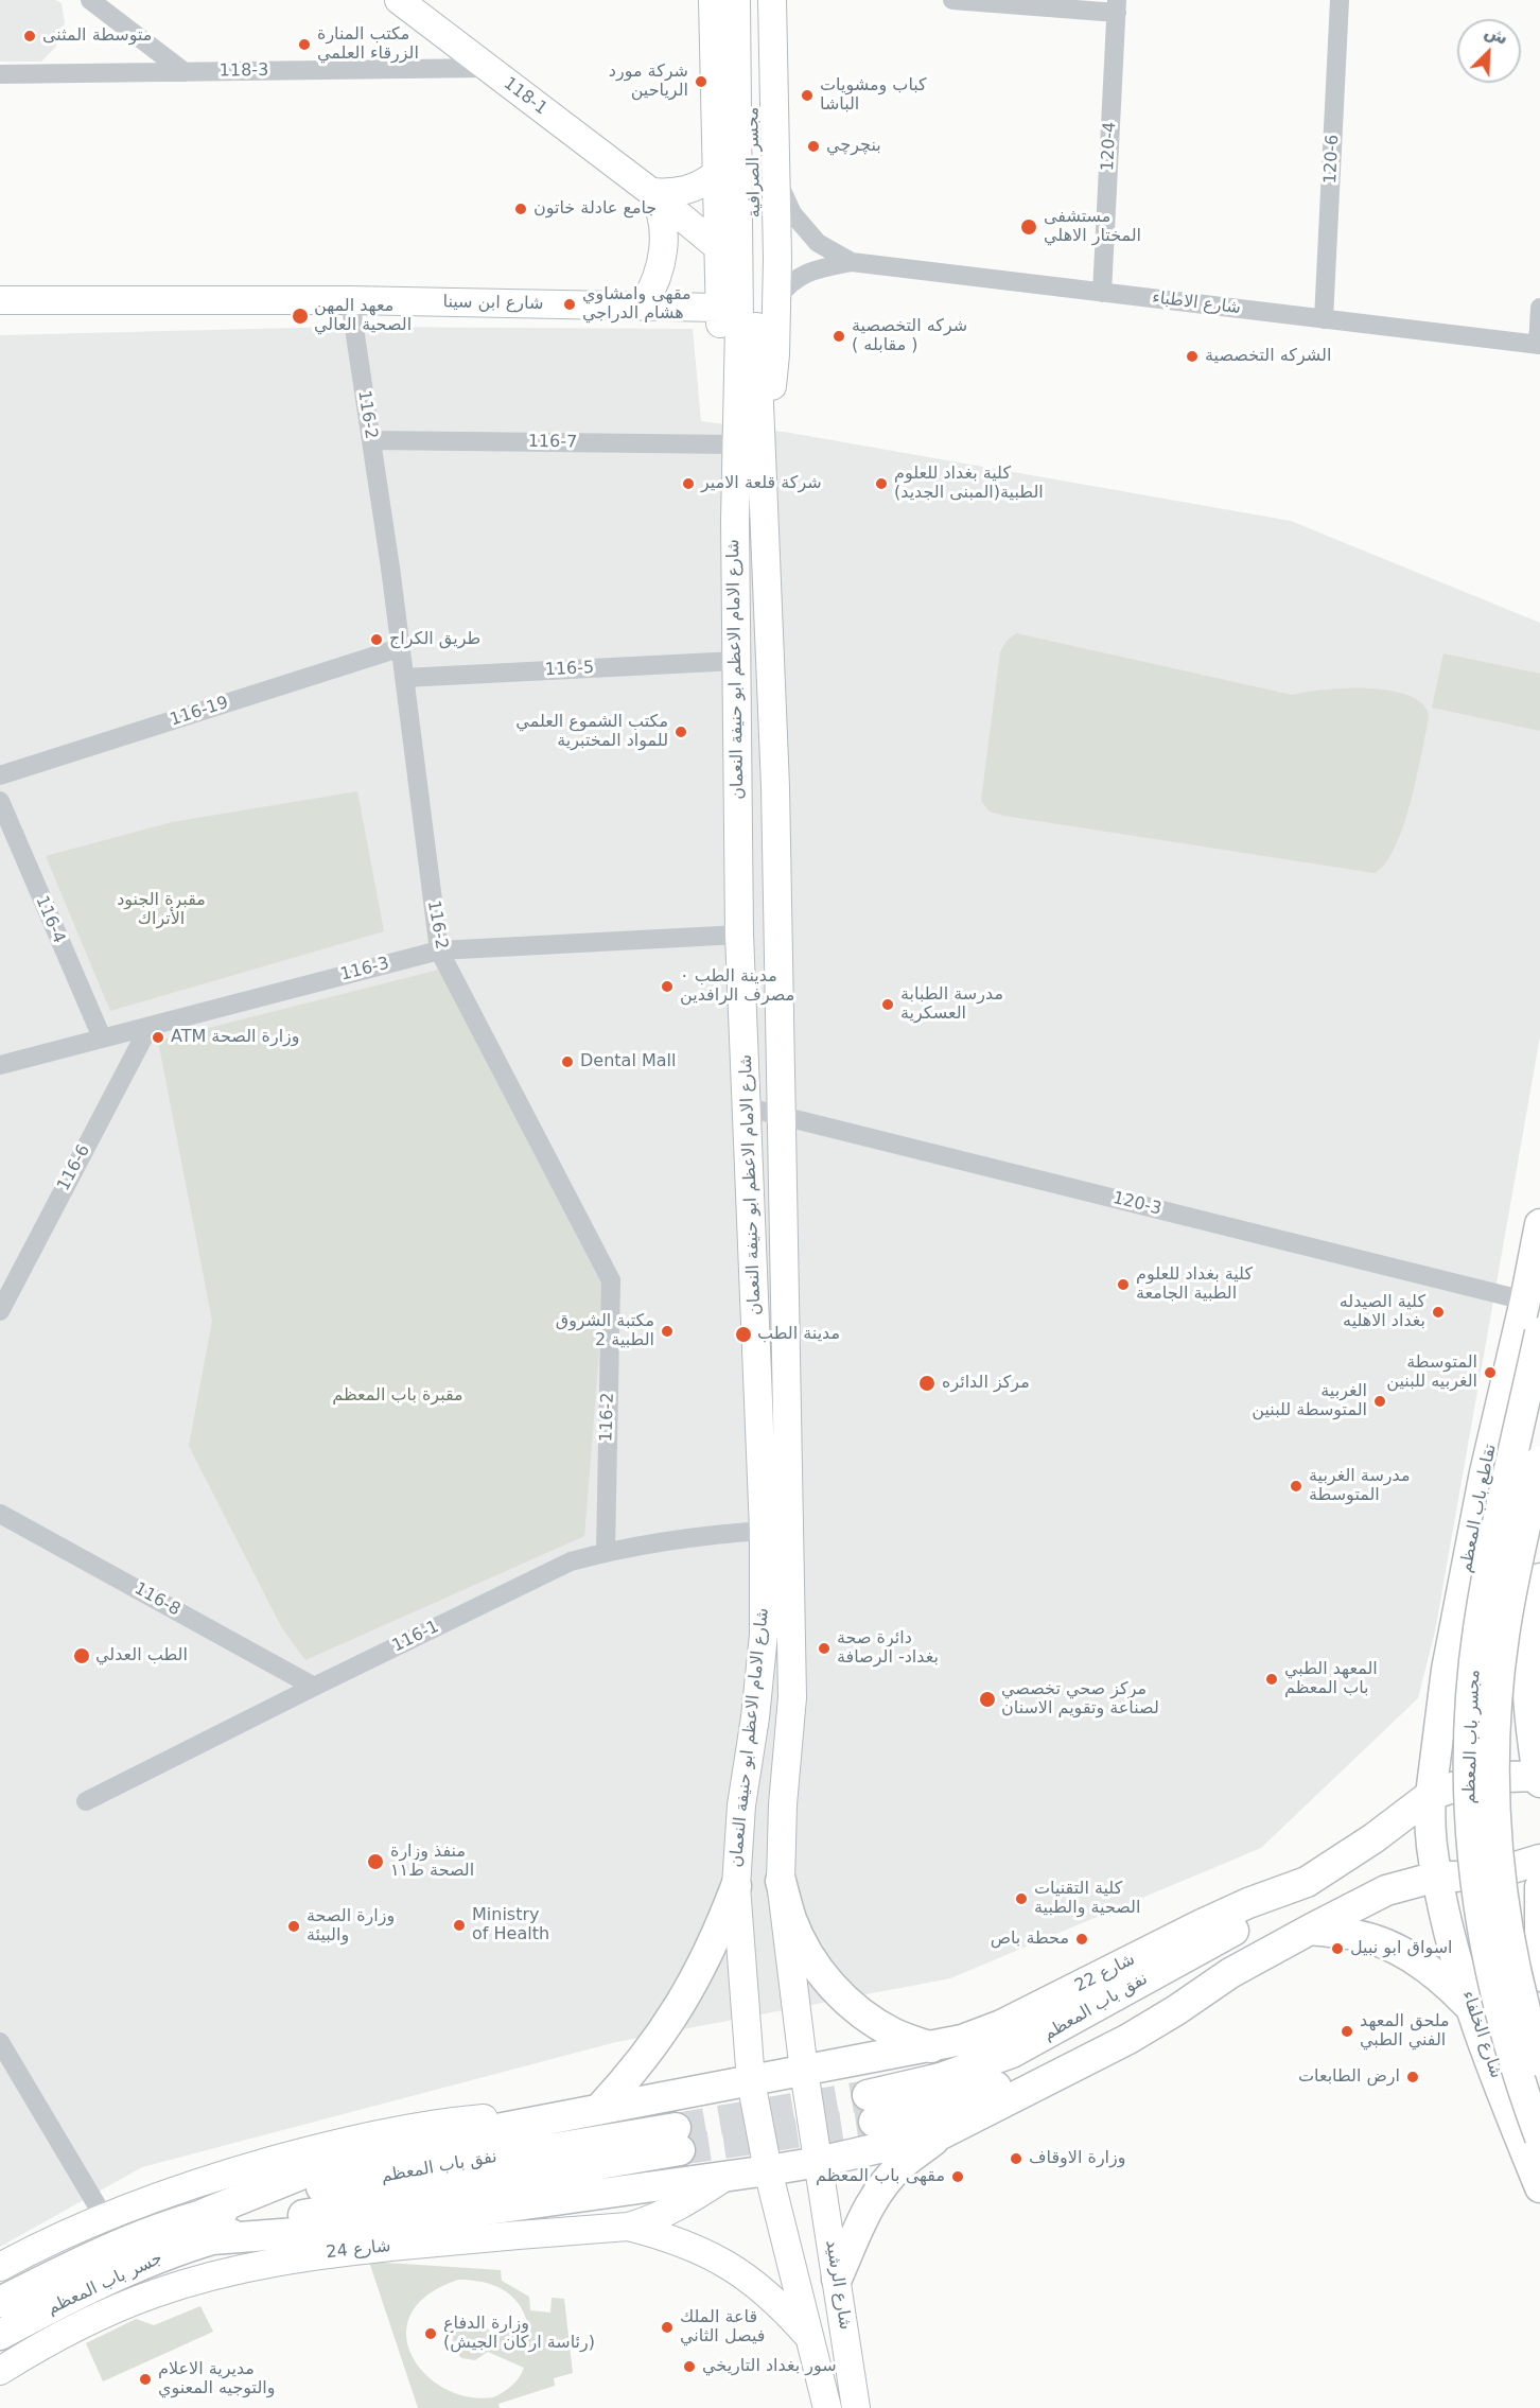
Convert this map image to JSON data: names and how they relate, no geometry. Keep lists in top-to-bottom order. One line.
{"streets":{"main road":["118-1","مجسر الصرافية","شارع ابن سينا","شارع الامام الاعظم ابو حنيفة النعمان","تقاطع باب المعظم","مجسر باب المعظم","شارع 22","نفق باب المعظم","شارع الخلفاء","شارع 24","جسر باب المعظم","شارع الرشيد"],"street":["118-3","120-4","120-6","شارع الاطباء","116-2","116-7","116-5","116-19","116-4","116-3","116-6","120-3","116-8","116-1"]},"crossings":[["118-3","118-1"],["118-1","شارع ابن سينا"],["120-4","شارع الاطباء"],["120-6","شارع الاطباء"],["مجسر الصرافية","شارع ابن سينا"],["مجسر الصرافية","شارع الامام الاعظم ابو حنيفة النعمان"],["شارع ابن سينا","116-2"],["شارع ابن سينا","شارع الامام الاعظم ابو حنيفة النعمان"],["116-2","116-7"],["116-2","116-5"],["116-2","116-19"],["116-2","116-3"],["116-2","116-1"],["116-7","شارع الامام الاعظم ابو حنيفة النعمان"],["116-5","شارع الامام الاعظم ابو حنيفة النعمان"],["شارع الامام الاعظم ابو حنيفة النعمان","116-3"],["شارع الامام الاعظم ابو حنيفة النعمان","120-3"],["شارع الامام الاعظم ابو حنيفة النعمان","116-1"],["شارع الامام الاعظم ابو حنيفة النعمان","شارع 22"],["شارع الامام الاعظم ابو حنيفة النعمان","شارع 24"],["شارع الامام الاعظم ابو حنيفة النعمان","شارع الرشيد"],["116-4","116-3"],["116-3","116-6"],["120-3","تقاطع باب المعظم"],["تقاطع باب المعظم","شارع 22"],["تقاطع باب المعظم","شارع الخلفاء"],["116-8","116-1"],["شارع 22","نفق باب المعظم"],["شارع 22","شارع الخلفاء"],["شارع 22","شارع الرشيد"],["نفق باب المعظم","شارع 24"],["نفق باب المعظم","جسر باب المعظم"],["شارع 24","جسر باب المعظم"],["شارع 24","شارع الرشيد"]],"parks":["مقبرة الجنود الأتراك","مقبرة باب المعظم"],"places":["متوسطة المثنى","مكتب المنارة الزرقاء العلمي","شركة مورد الرياحين","كباب ومشويات الباشا","بنچرچي","جامع عادلة خاتون","مستشفى المختار الاهلي","مقهى وامشاوي هشام الدراجي","معهد المهن الصحية العالي","شركه التخصصية ( مقابله )","الشركه التخصصية","شركة قلعة الامير","كلية بغداد للعلوم الطبية(المبنى الجديد)","طريق الكراج","مكتب الشموع العلمي للمواد المختبرية","مدينة الطب ٠ مصرف الرافدين","مدرسة الطبابة العسكرية","ATM وزارة الصحة","Dental Mall","كلية بغداد للعلوم الطبية الجامعة","كلية الصيدله بغداد الاهليه","مكتبة الشروق الطبية 2","مدينة الطب","المتوسطة الغربيه للبنين","مركز الدائره","الغربية المتوسطة للبنين","مدرسة الغربية المتوسطة","دائرة صحة بغداد- الرصافة","الطب العدلي","المعهد الطبي باب المعظم","مركز صحي تخصصي لصناعة وتقويم الاسنان","منفذ وزارة الصحة ط١١","كلية التقنيات الصحية والطبية","Ministry of Health","وزارة الصحة والبيئة","محطة باص","اسواق ابو نبيل","ملحق المعهد الفني الطبي","ارض الطابعات","وزارة الاوقاف","مقهى باب المعظم","قاعة الملك فيصل الثاني","وزارة الدفاع (رئاسة اركان الجيش)","سور بغداد التاريخي","مديرية الاعلام والتوجيه المعنوي"],"north":"top right"}
